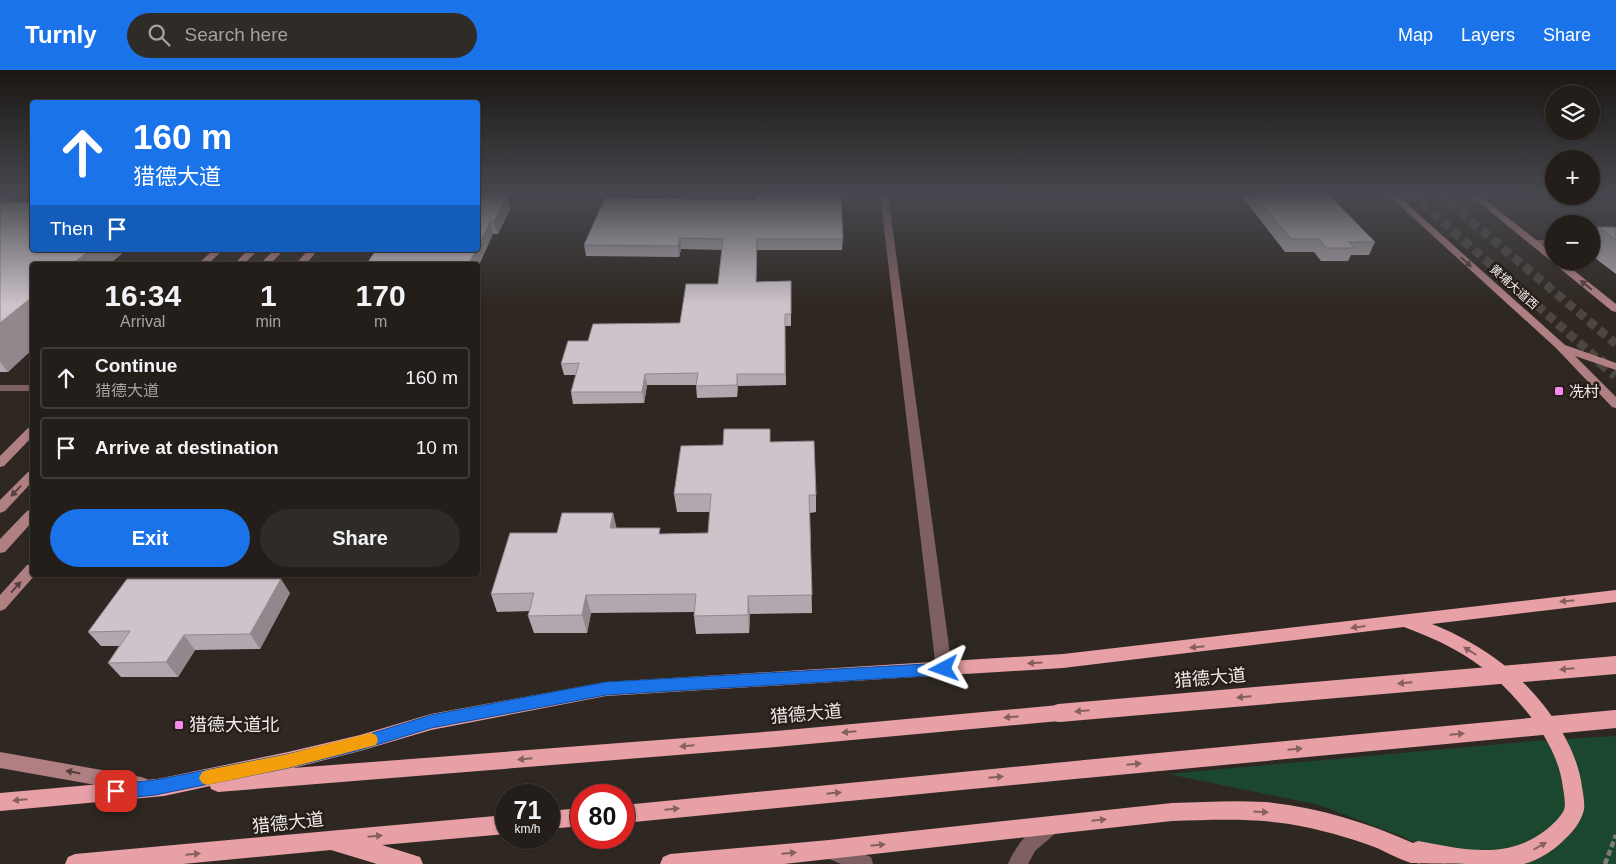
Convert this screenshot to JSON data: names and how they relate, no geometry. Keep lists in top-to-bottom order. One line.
{"streets":{"highway":["猎德大道"],"main road":["黄埔大道西"]},"places":{"transit":["冼村","猎德大道北"]},"page":{"header":"Turnly","search":"Search here","nav":["Map","Layers","Share"],"map_buttons":["+","−"],"turn":["160 m","猎德大道"],"then":"Then","eta":["16:34","Arrival","1","min","170","m"],"list":[{"name":"Continue","note":"猎德大道","value":"160 m"},{"name":"Arrive at destination","value":"10 m"}],"buttons":["Exit","Share"],"speed":"71 km/h","limit":"80"}}
